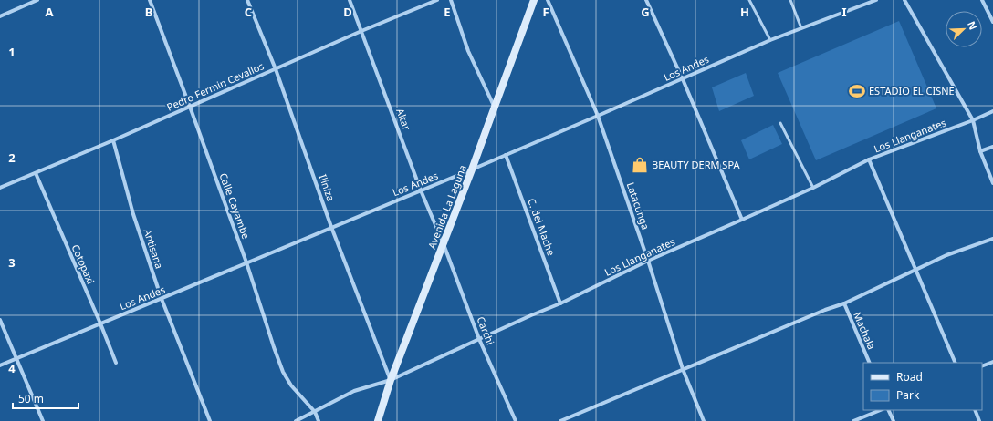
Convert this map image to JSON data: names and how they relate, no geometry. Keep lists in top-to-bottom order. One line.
{"streets":{"street":["Los Andes","Pedro Fermin Cevallos","Altar","Los Llanganates","Iliniza","Calle Cayambe","Latacunga","Avenida La Laguna","C. del Mache","Antisana","Cotopaxi","Carchi","Machala"]},"crossings":[["Los Andes","Altar"],["Los Andes","Iliniza"],["Los Andes","Calle Cayambe"],["Los Andes","Latacunga"],["Los Andes","Avenida La Laguna"],["Los Andes","C. del Mache"],["Los Andes","Antisana"],["Los Andes","Cotopaxi"],["Pedro Fermin Cevallos","Altar"],["Pedro Fermin Cevallos","Iliniza"],["Pedro Fermin Cevallos","Calle Cayambe"],["Pedro Fermin Cevallos","Antisana"],["Pedro Fermin Cevallos","Cotopaxi"],["Altar","Avenida La Laguna"],["Altar","Carchi"],["Los Llanganates","Iliniza"],["Los Llanganates","Calle Cayambe"],["Los Llanganates","Latacunga"],["Los Llanganates","Avenida La Laguna"],["Los Llanganates","C. del Mache"],["Los Llanganates","Carchi"],["Iliniza","Avenida La Laguna"],["Avenida La Laguna","Carchi"]],"places":{"sports":["ESTADIO EL CISNE"],"shop":["BEAUTY DERM SPA"]},"legend":["Road","Park"],"scale_bar":"50 m","north":"top right","grid":{"columns":["A","B","C","D","E","F","G","H","I"],"rows":["1","2","3","4"]}}
